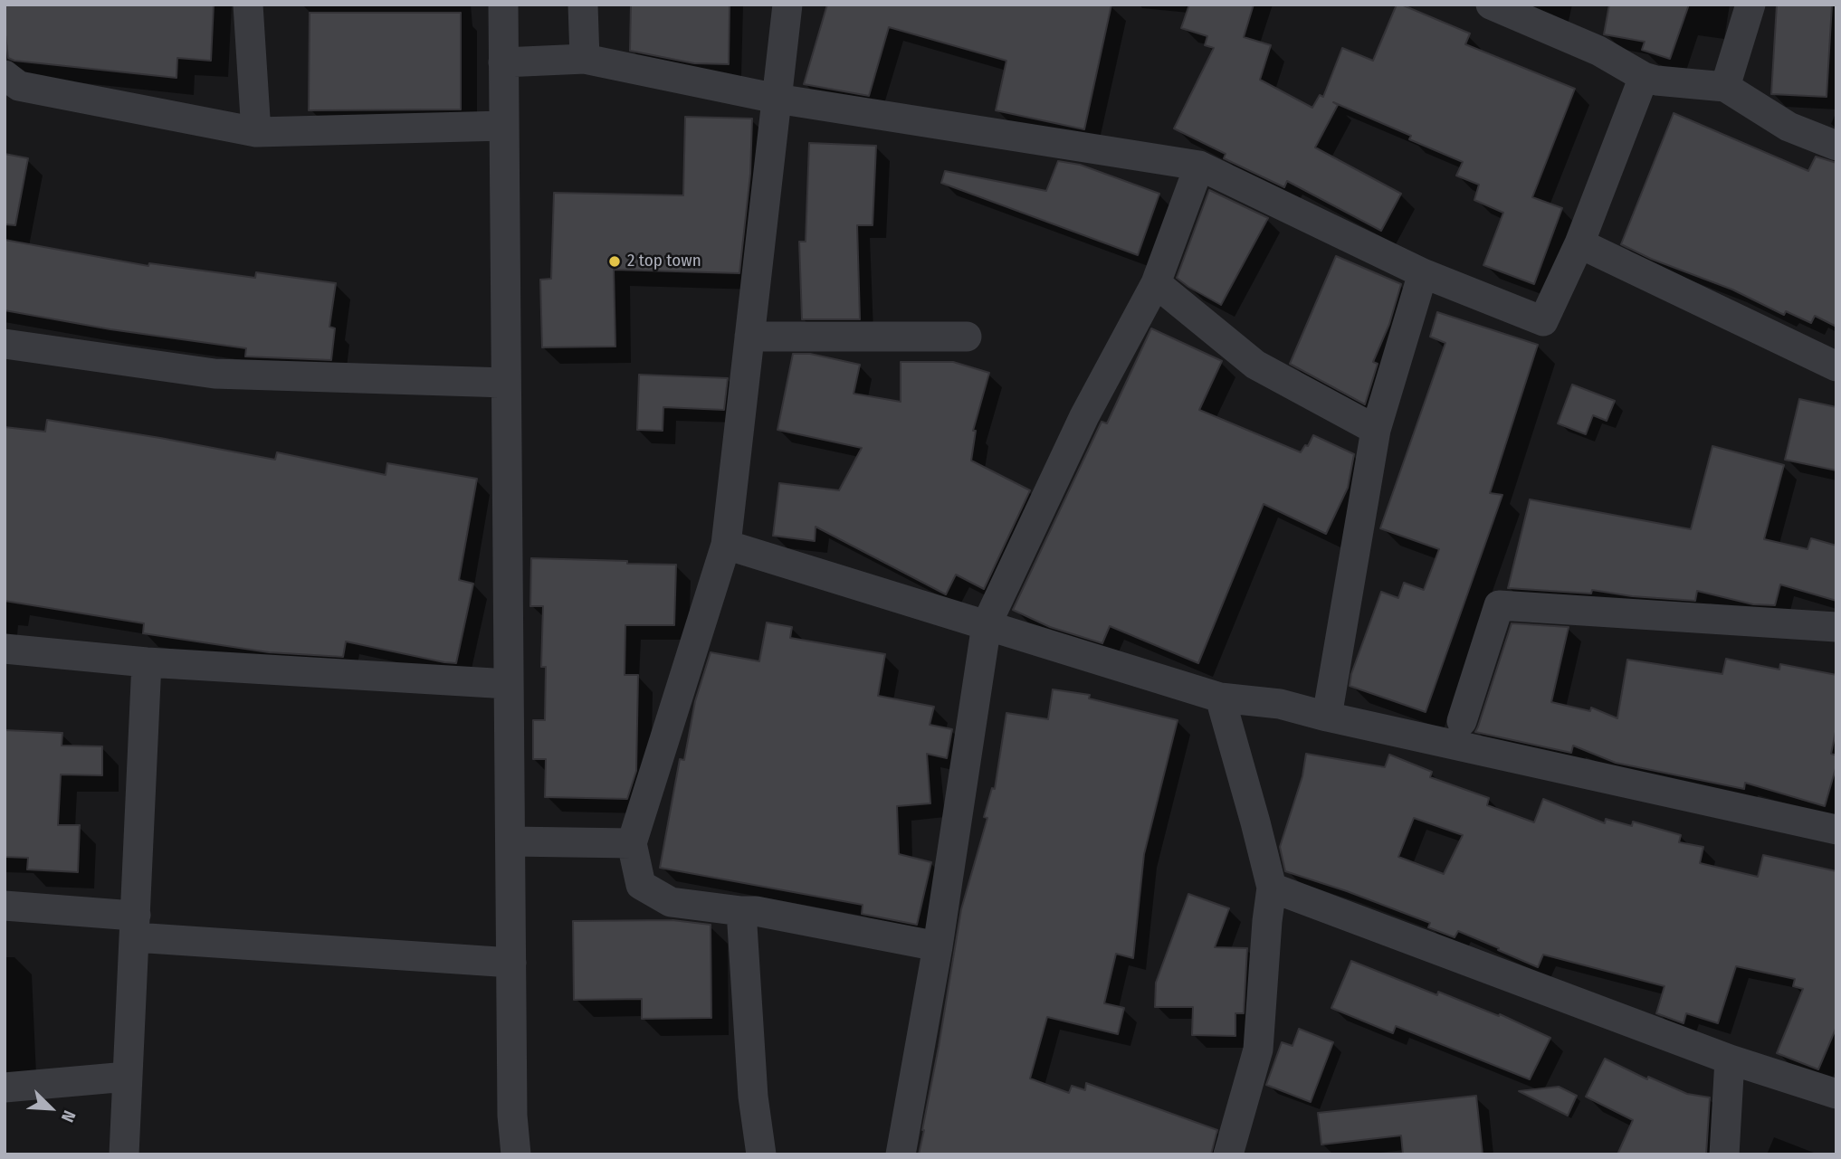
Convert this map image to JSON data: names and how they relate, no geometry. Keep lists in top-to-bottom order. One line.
{"places":["2 top town"],"north":"bottom right"}
